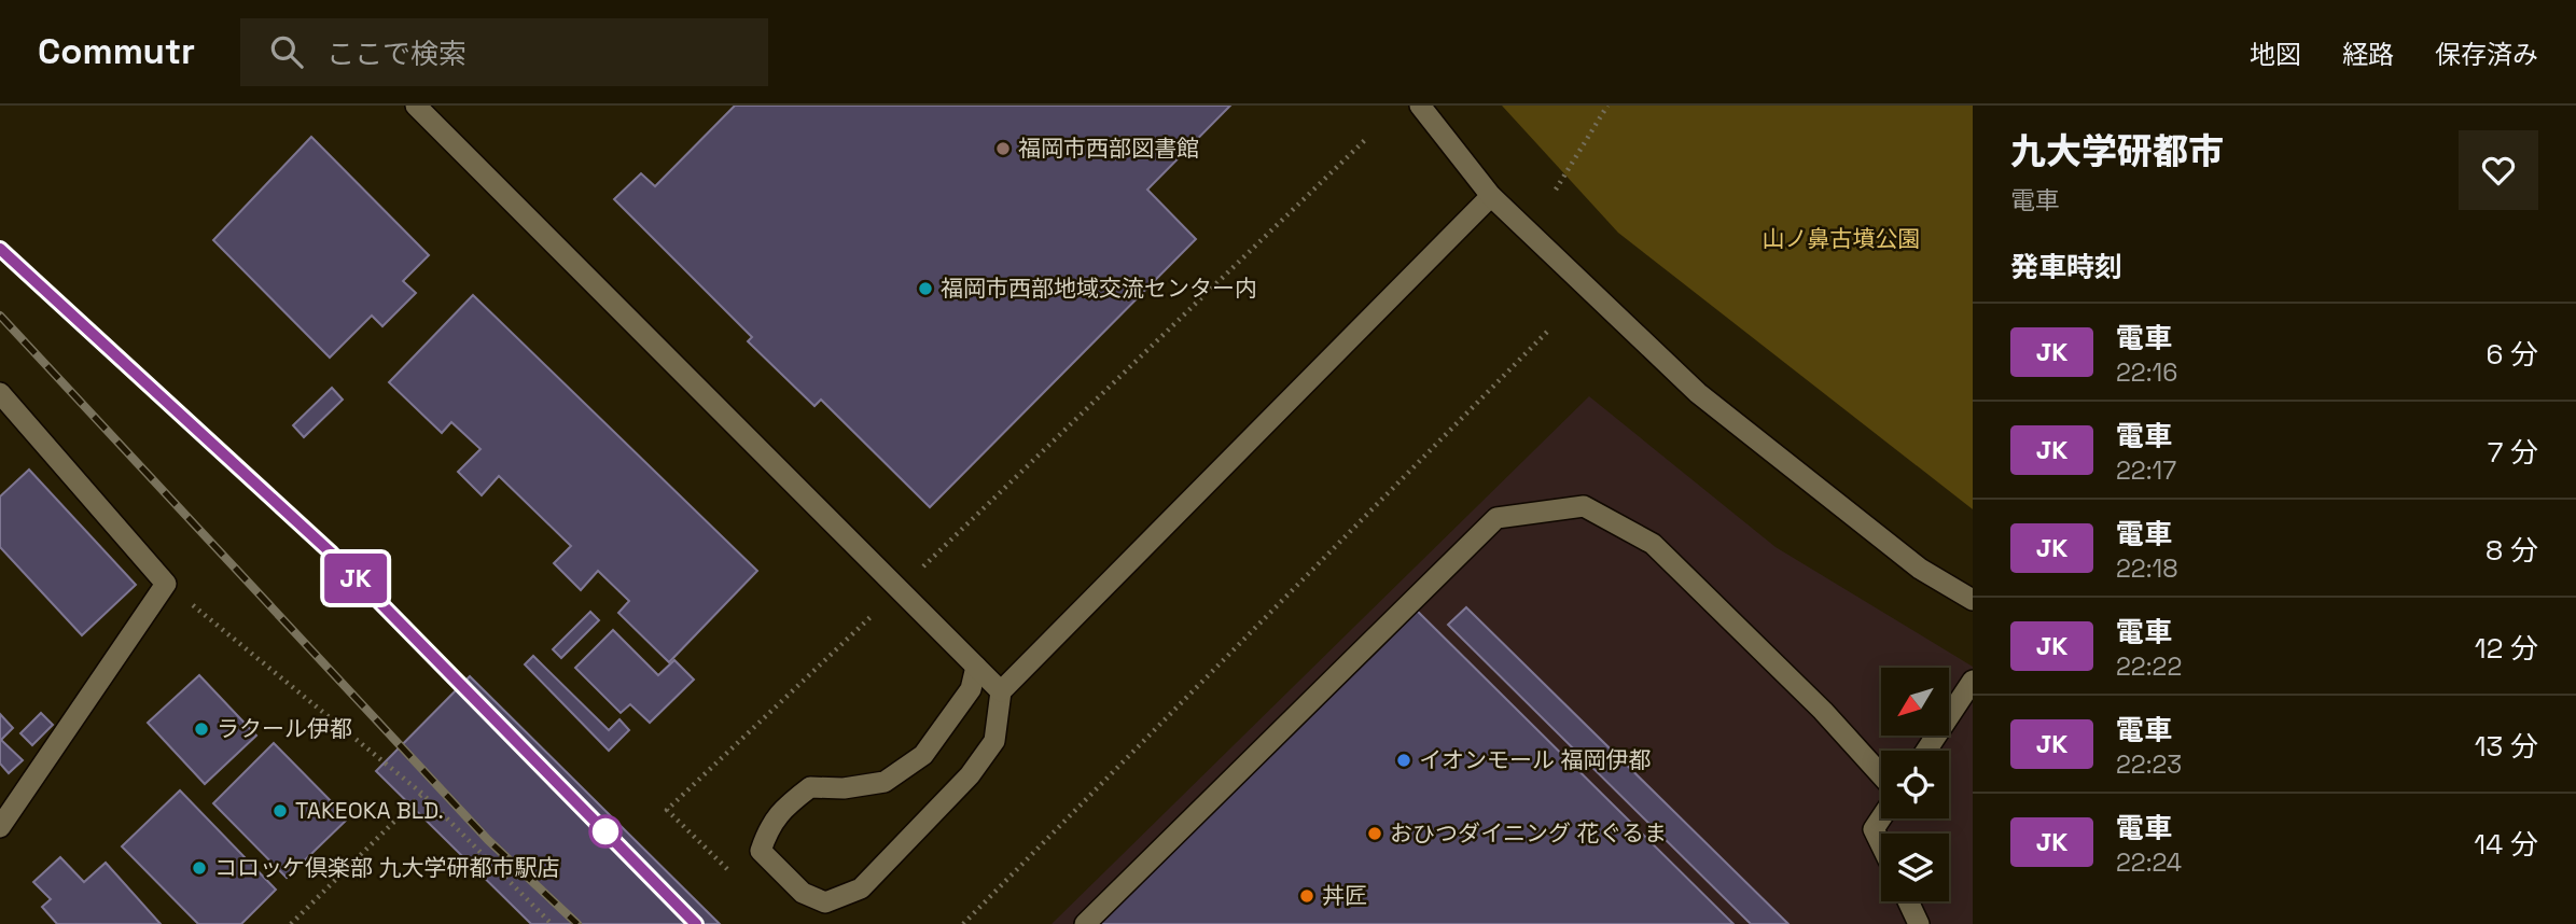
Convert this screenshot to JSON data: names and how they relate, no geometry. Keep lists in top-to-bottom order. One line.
{"parks":["山ノ鼻古墳公園"],"places":["福岡市西部図書館","福岡市西部地域交流センター内","ラクール伊都","イオンモール 福岡伊都","TAKEOKA BLD.","おひつダイニング 花ぐるま","コロッケ倶楽部 九大学研都市駅店","丼匠"],"north":"bottom left","page":{"header":"Commutr","search":"ここで検索","nav":["地図","経路","保存済み"],"on_map":"JK","heading":[["九大学研都市","電車"],"発車時刻"],"list":[{"mark":"JK","name":"電車","note":"22:16","value":"6 分"},{"mark":"JK","name":"電車","note":"22:17","value":"7 分"},{"mark":"JK","name":"電車","note":"22:18","value":"8 分"},{"mark":"JK","name":"電車","note":"22:22","value":"12 分"},{"mark":"JK","name":"電車","note":"22:23","value":"13 分"},{"mark":"JK","name":"電車","note":"22:24","value":"14 分"}]}}
